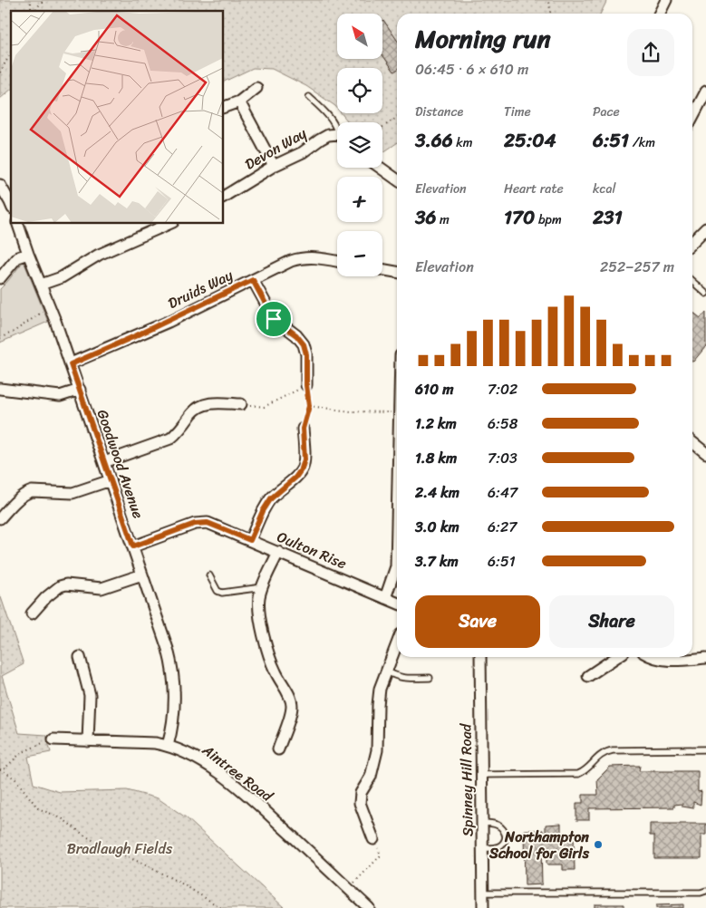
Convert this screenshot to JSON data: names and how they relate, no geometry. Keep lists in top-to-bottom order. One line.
{"streets":{"street":["Devon Way","Druids Way","Goodwood Avenue","Oulton Rise","Aintree Road","Spinney Hill Road"]},"crossings":[["Druids Way","Goodwood Avenue"],["Goodwood Avenue","Oulton Rise"],["Goodwood Avenue","Aintree Road"]],"parks":["Bradlaugh Fields"],"places":["Northampton School for Girls"],"north":"top left","page":{"map_buttons":["+","−"],"heading":["Morning run","06:45 · 6 × 610 m"],"stats":[["Distance","3.66 km"],["Time","25:04"],["Pace","6:51 /km"],["Elevation","36 m"],["Heart rate","170 bpm"],["kcal","231"]],"chart":["Elevation","252–257 m"],"list":[{"name":"610 m","note":"7:02"},{"name":"1.2 km","note":"6:58"},{"name":"1.8 km","note":"7:03"},{"name":"2.4 km","note":"6:47"},{"name":"3.0 km","note":"6:27"},{"name":"3.7 km","note":"6:51"}],"buttons":["Save","Share"]}}
